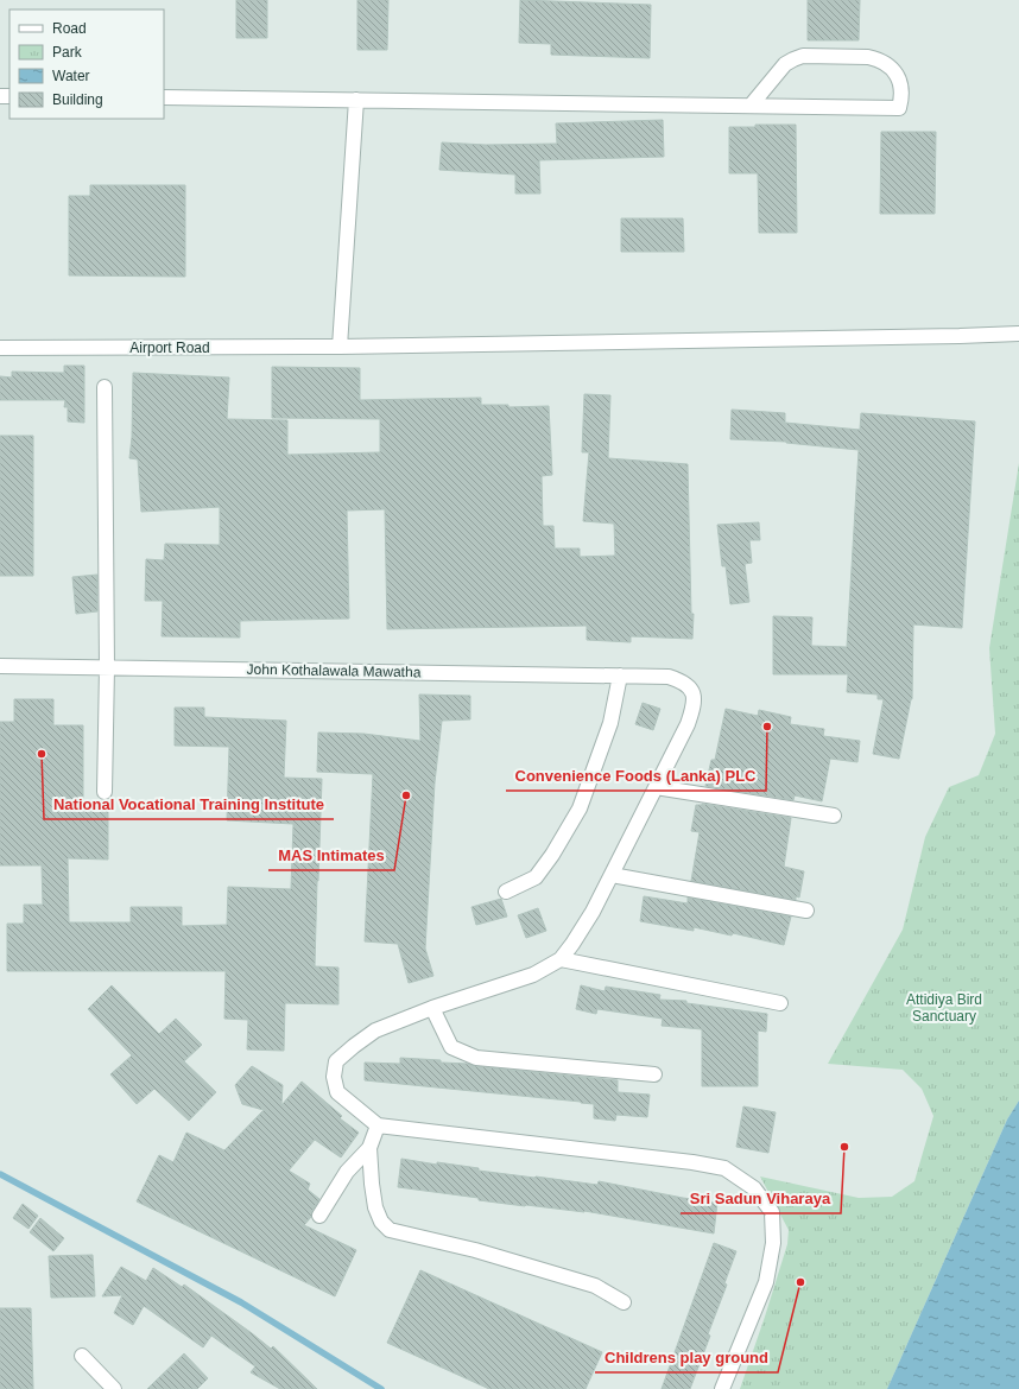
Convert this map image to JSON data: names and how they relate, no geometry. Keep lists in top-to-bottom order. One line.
{"streets":{"street":["Airport Road","John Kothalawala Mawatha"]},"parks":["Attidiya Bird Sanctuary"],"places":["Convenience Foods (Lanka) PLC","National Vocational Training Institute","MAS Intimates","Sri Sadun Viharaya","Childrens play ground"],"legend":["Road","Park","Water","Building"]}
